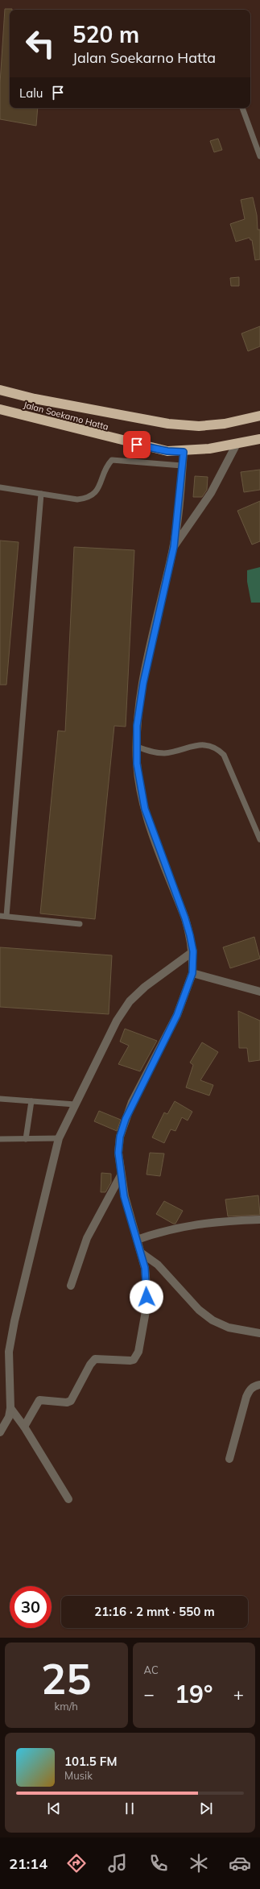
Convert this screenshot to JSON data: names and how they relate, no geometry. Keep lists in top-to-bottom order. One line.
{"streets":{"highway":["Jalan Soekarno Hatta"]},"page":{"turn":["520 m","Jalan Soekarno Hatta"],"then":"Lalu","limit":"30","trip":"21:16 · 2 mnt · 550 m","tile":[["25","km/h"],"AC"],"heat":["−","19°","+"],"song":["101.5 FM","Musik"],"tabs":"21:14"}}
